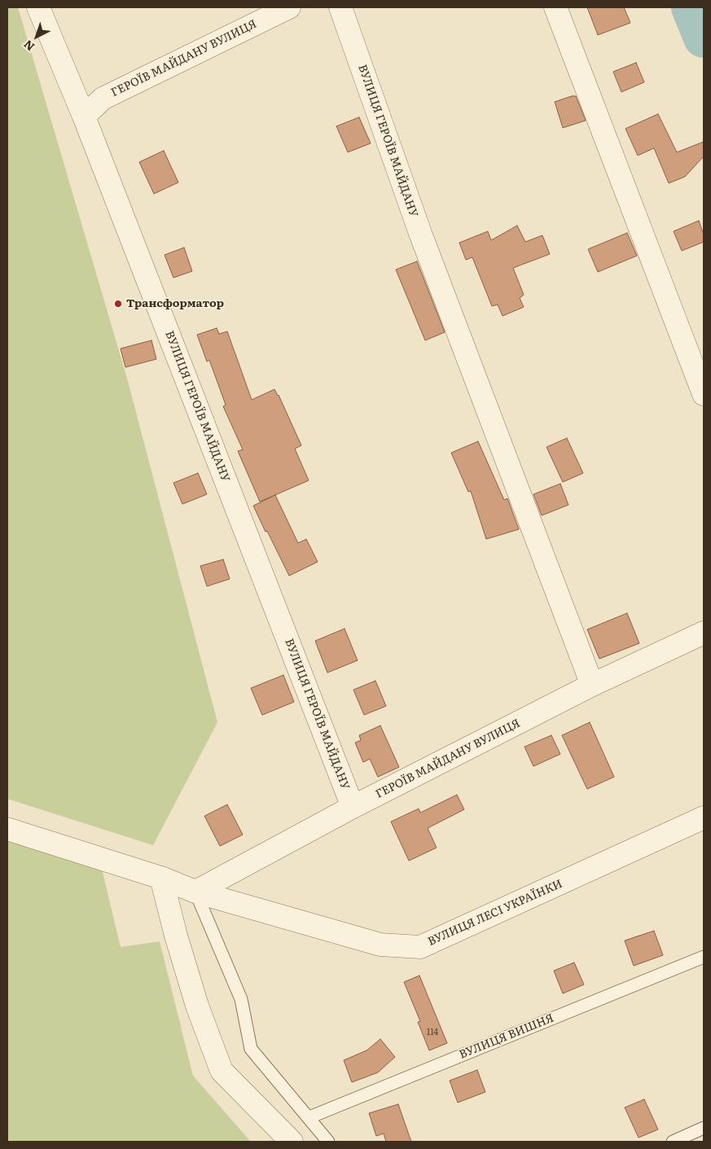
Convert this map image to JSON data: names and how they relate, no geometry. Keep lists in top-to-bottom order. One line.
{"streets":{"street":["ГЕРОЇВ МАЙДАНУ ВУЛИЦЯ","ВУЛИЦЯ ГЕРОЇВ МАЙДАНУ","ВУЛИЦЯ ЛЕСІ УКРАЇНКИ"],"lane":["ВУЛИЦЯ ВИШНЯ"]},"crossings":[["ГЕРОЇВ МАЙДАНУ ВУЛИЦЯ","ВУЛИЦЯ ГЕРОЇВ МАЙДАНУ"],["ГЕРОЇВ МАЙДАНУ ВУЛИЦЯ","ВУЛИЦЯ ЛЕСІ УКРАЇНКИ"]],"places":["Трансформатор"],"house_numbers":["114"],"north":"bottom left"}
